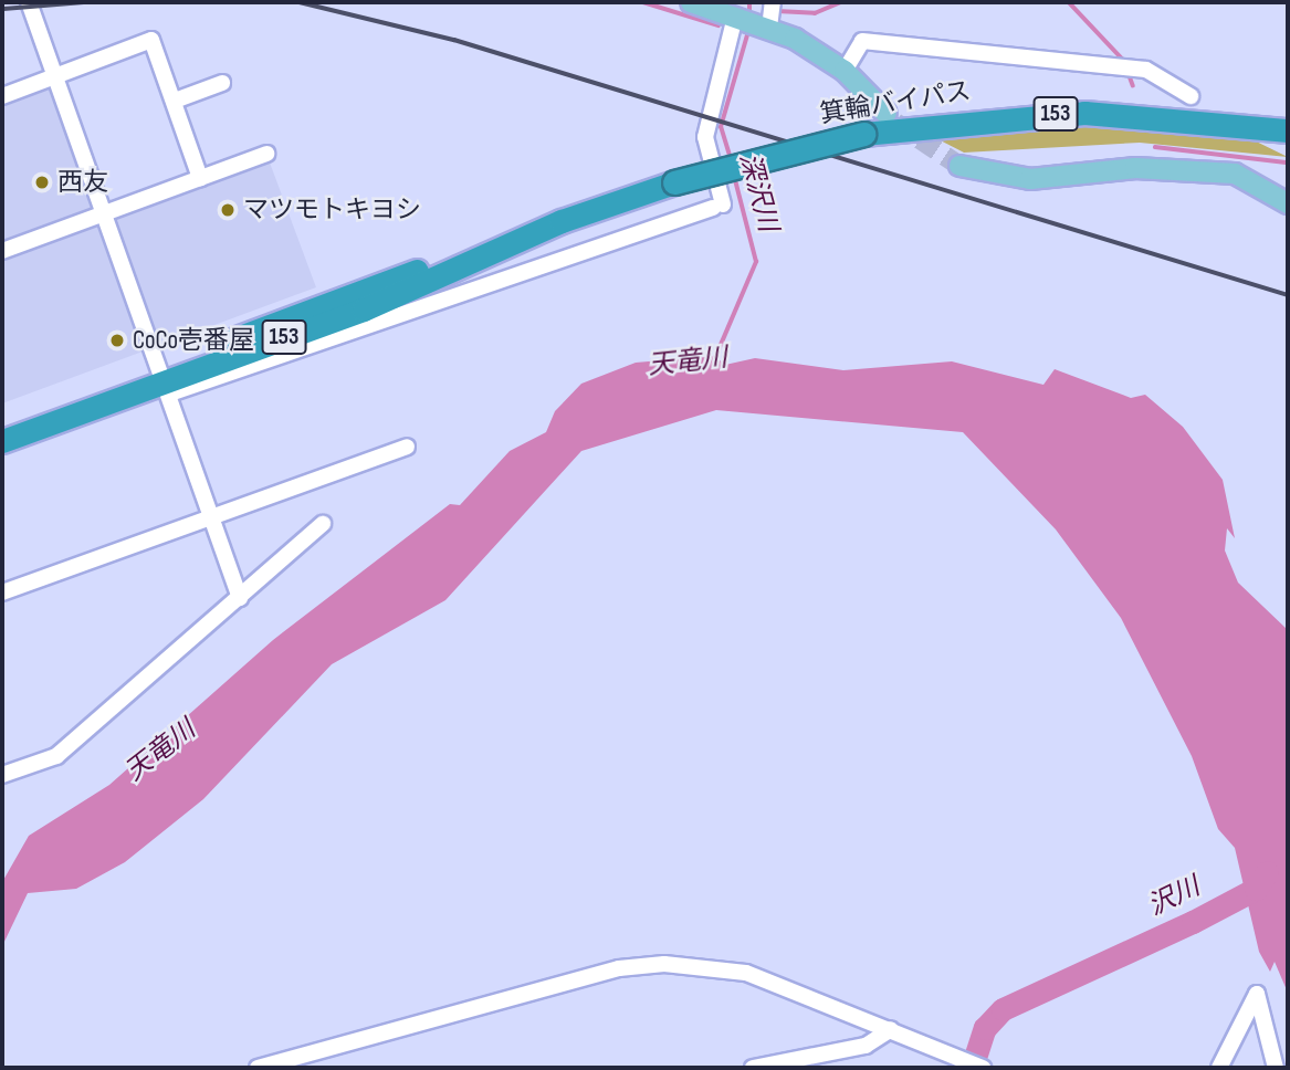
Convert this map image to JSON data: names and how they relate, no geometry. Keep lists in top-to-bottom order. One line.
{"streets":{"highway":["箕輪バイパス","153"]},"water":["深沢川","天竜川","沢川"],"places":["西友","マツモトキヨシ","CoCo壱番屋"]}
